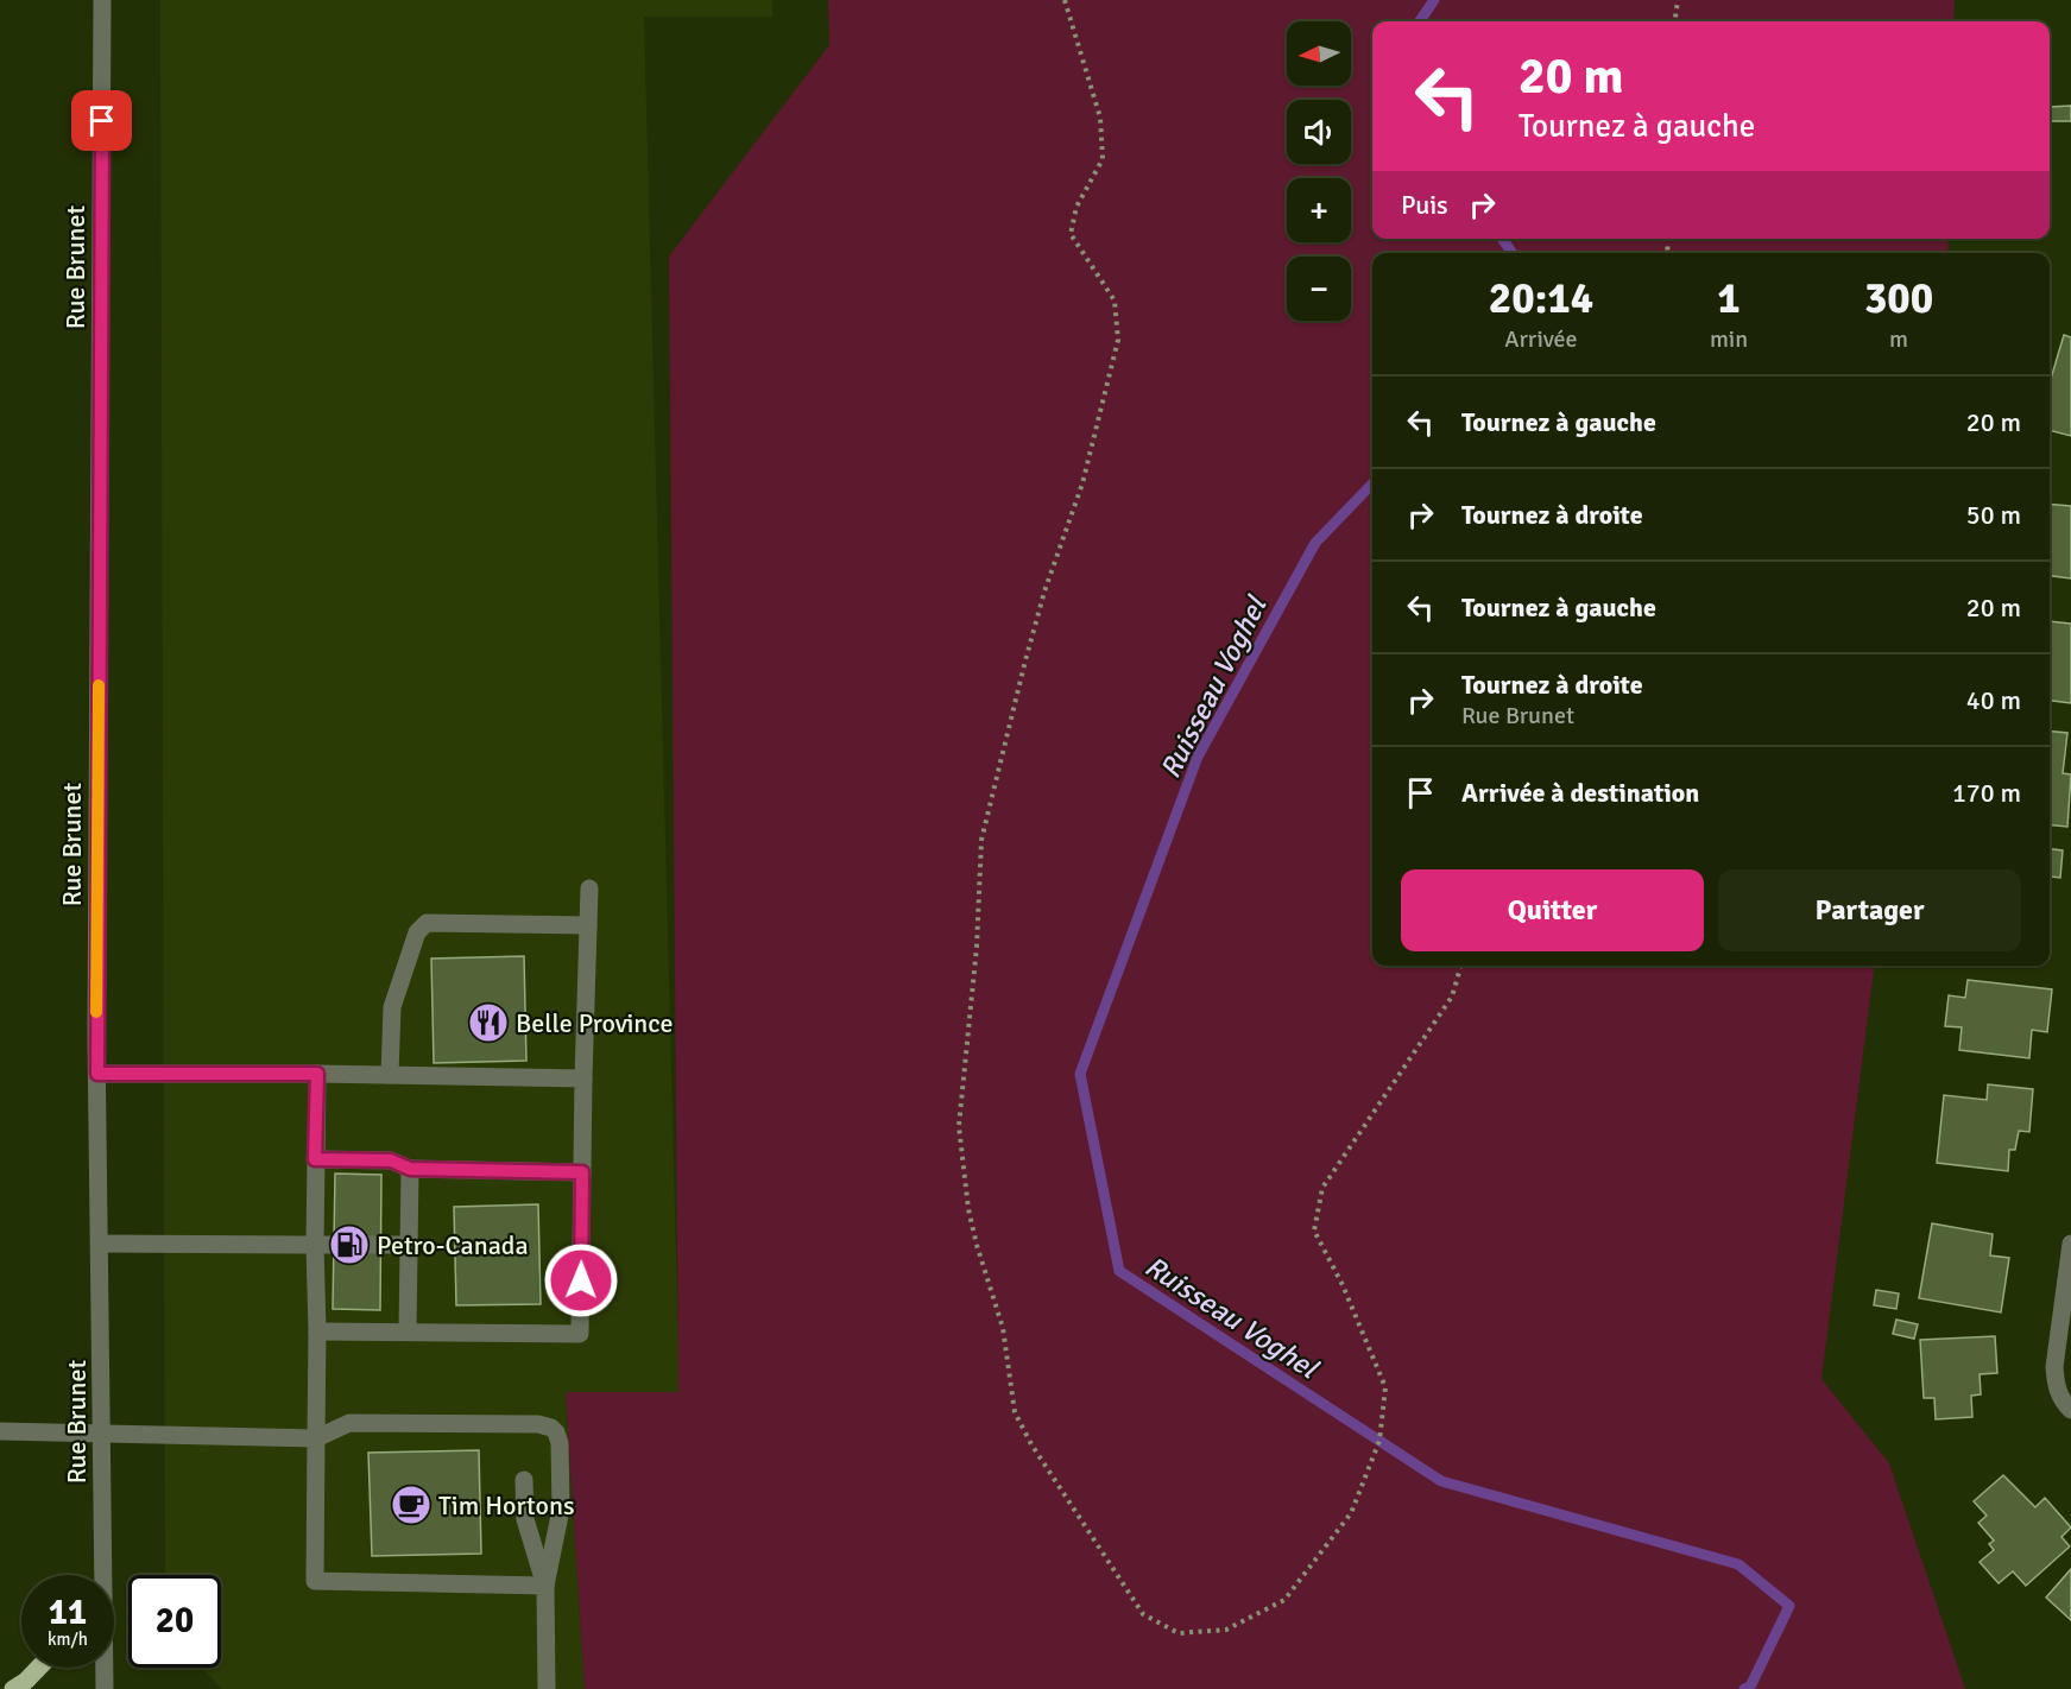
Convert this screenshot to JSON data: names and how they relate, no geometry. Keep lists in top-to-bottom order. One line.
{"streets":{"street":["Rue Brunet"]},"water":["Ruisseau Voghel"],"places":{"restaurant":["Belle Province"],"fuel station":["Petro-Canada"],"cafe":["Tim Hortons"]},"north":"left","page":{"map_buttons":["+","−"],"turn":["20 m","Tournez à gauche"],"then":"Puis","eta":["20:14","Arrivée","1","min","300","m"],"list":[{"name":"Tournez à gauche","value":"20 m"},{"name":"Tournez à droite","value":"50 m"},{"name":"Tournez à gauche","value":"20 m"},{"name":"Tournez à droite","note":"Rue Brunet","value":"40 m"},{"name":"Arrivée à destination","value":"170 m"}],"buttons":["Quitter","Partager"],"speed":"11 km/h","limit":"20"}}
